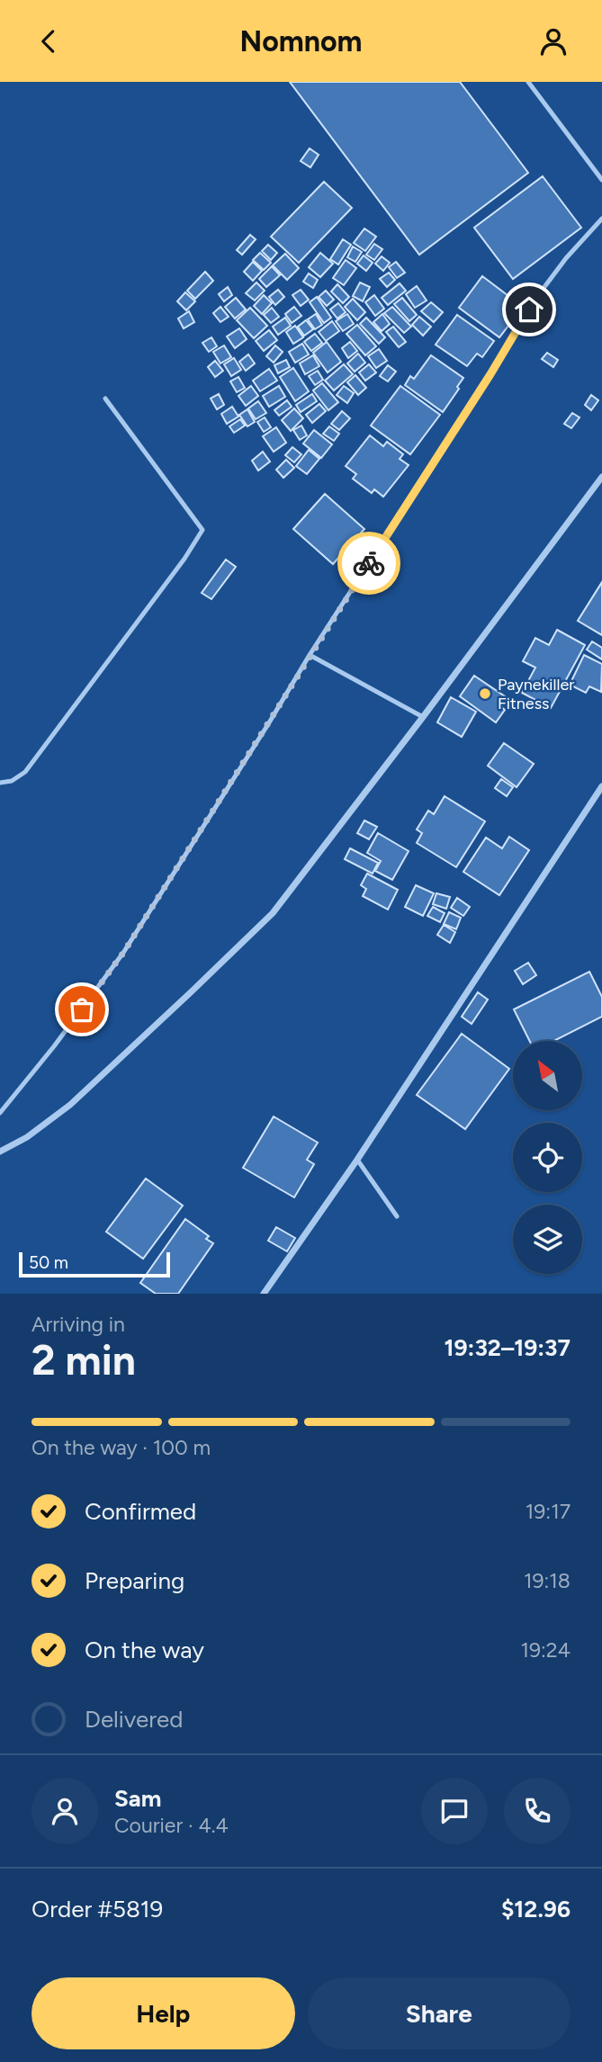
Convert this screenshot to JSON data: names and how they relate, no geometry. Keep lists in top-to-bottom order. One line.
{"places":["Paynekiller Fitness"],"scale_bar":"50 m","north":"top left","page":{"header":"Nomnom","scale":"50 m","heading":["2 min","Arriving in","19:32–19:37"],"panel":["Sam","Courier · 4.4","Order #5819","$12.96"],"bar":"On the way · 100 m","list":[["Confirmed","19:17"],["Preparing","19:18"],["On the way","19:24"],"Delivered"],"buttons":["Help","Share"]}}
